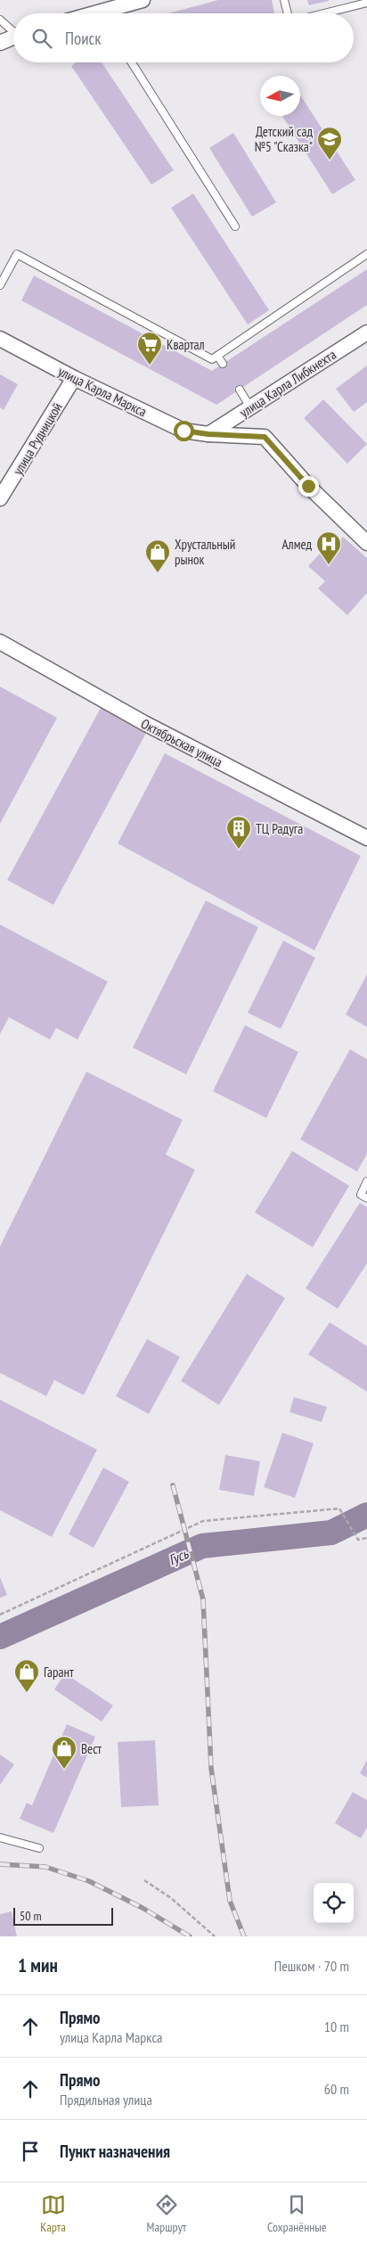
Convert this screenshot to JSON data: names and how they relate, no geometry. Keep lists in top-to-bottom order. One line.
{"streets":{"street":["улица Карла Либкнехта","улица Карла Маркса","улица Рудницкой","Октябрьская улица"]},"crossings":[["улица Карла Либкнехта","улица Карла Маркса"],["улица Карла Маркса","улица Рудницкой"]],"water":["Гусь"],"places":{"school or university":["Детский сад №5 \"Сказка\""],"supermarket":["Квартал"],"hospital":["Алмед"],"shop":["Хрустальный рынок","Гарант","Вест"],"building":["ТЦ Радуга"]},"scale_bar":"50 m","north":"left","page":{"search":"Поиск","scale":"50 m","heading":["1 мин","Пешком · 70 m"],"list":[["Прямо","улица Карла Маркса","10 m"],["Прямо","Прядильная улица","60 m"],"Пункт назначения"],"nav":["Карта","Маршрут","Сохранённые"]}}
